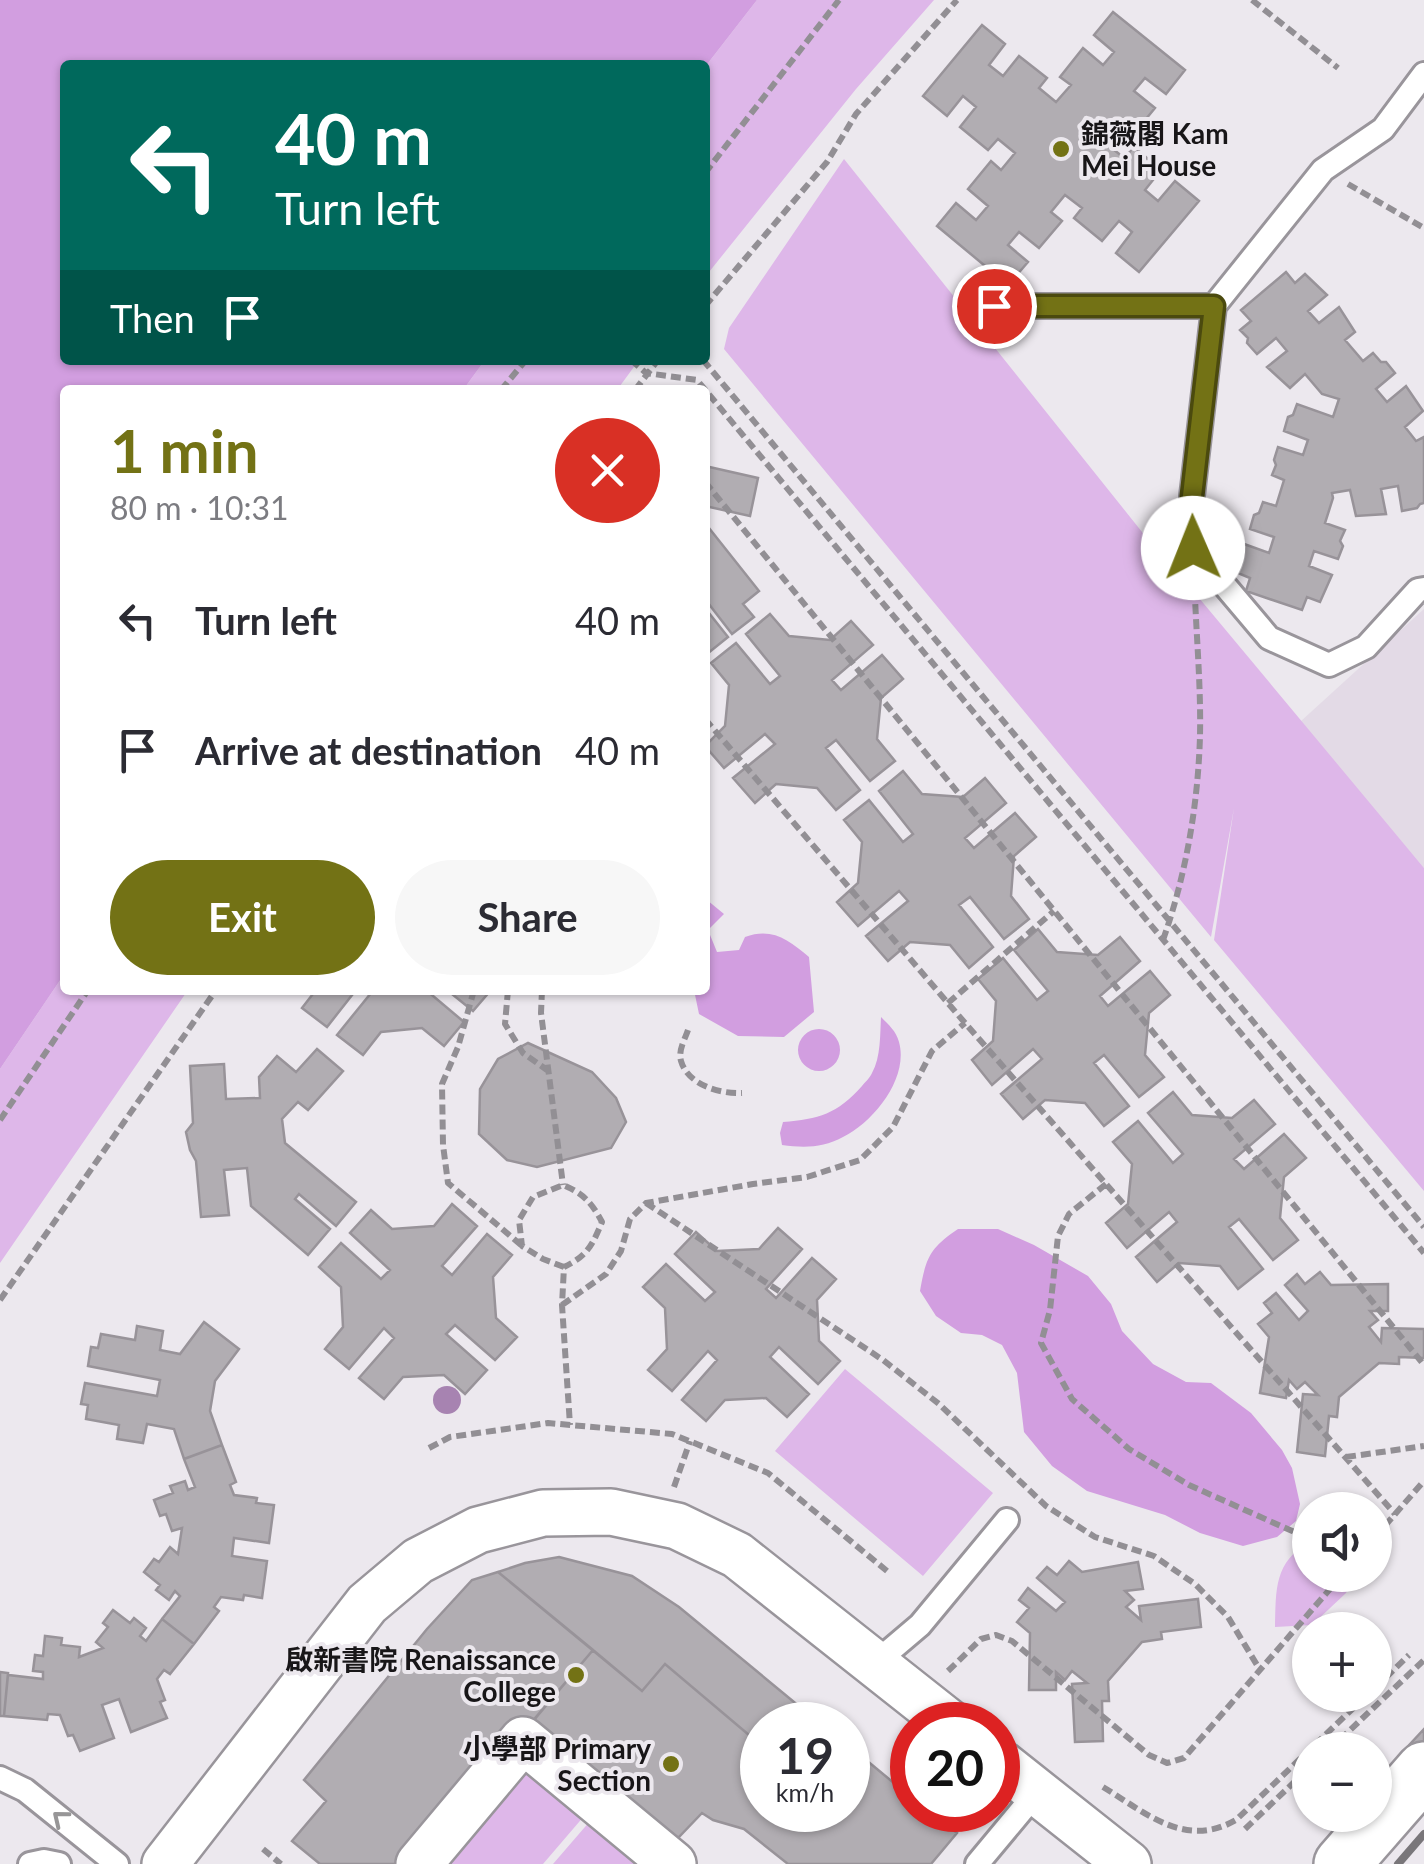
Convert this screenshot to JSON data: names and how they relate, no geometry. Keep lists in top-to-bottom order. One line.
{"places":["錦薇閣 Kam Mei House","啟新書院 Renaissance College","小學部 Primary Section"],"page":{"turn":["40 m","Turn left"],"then":"Then","heading":["1 min","80 m · 10:31"],"list":[{"name":"Turn left","value":"40 m"},{"name":"Arrive at destination","value":"40 m"}],"buttons":["Exit","Share"],"map_buttons":["+","−"],"speed":"19 km/h","limit":"20"}}
